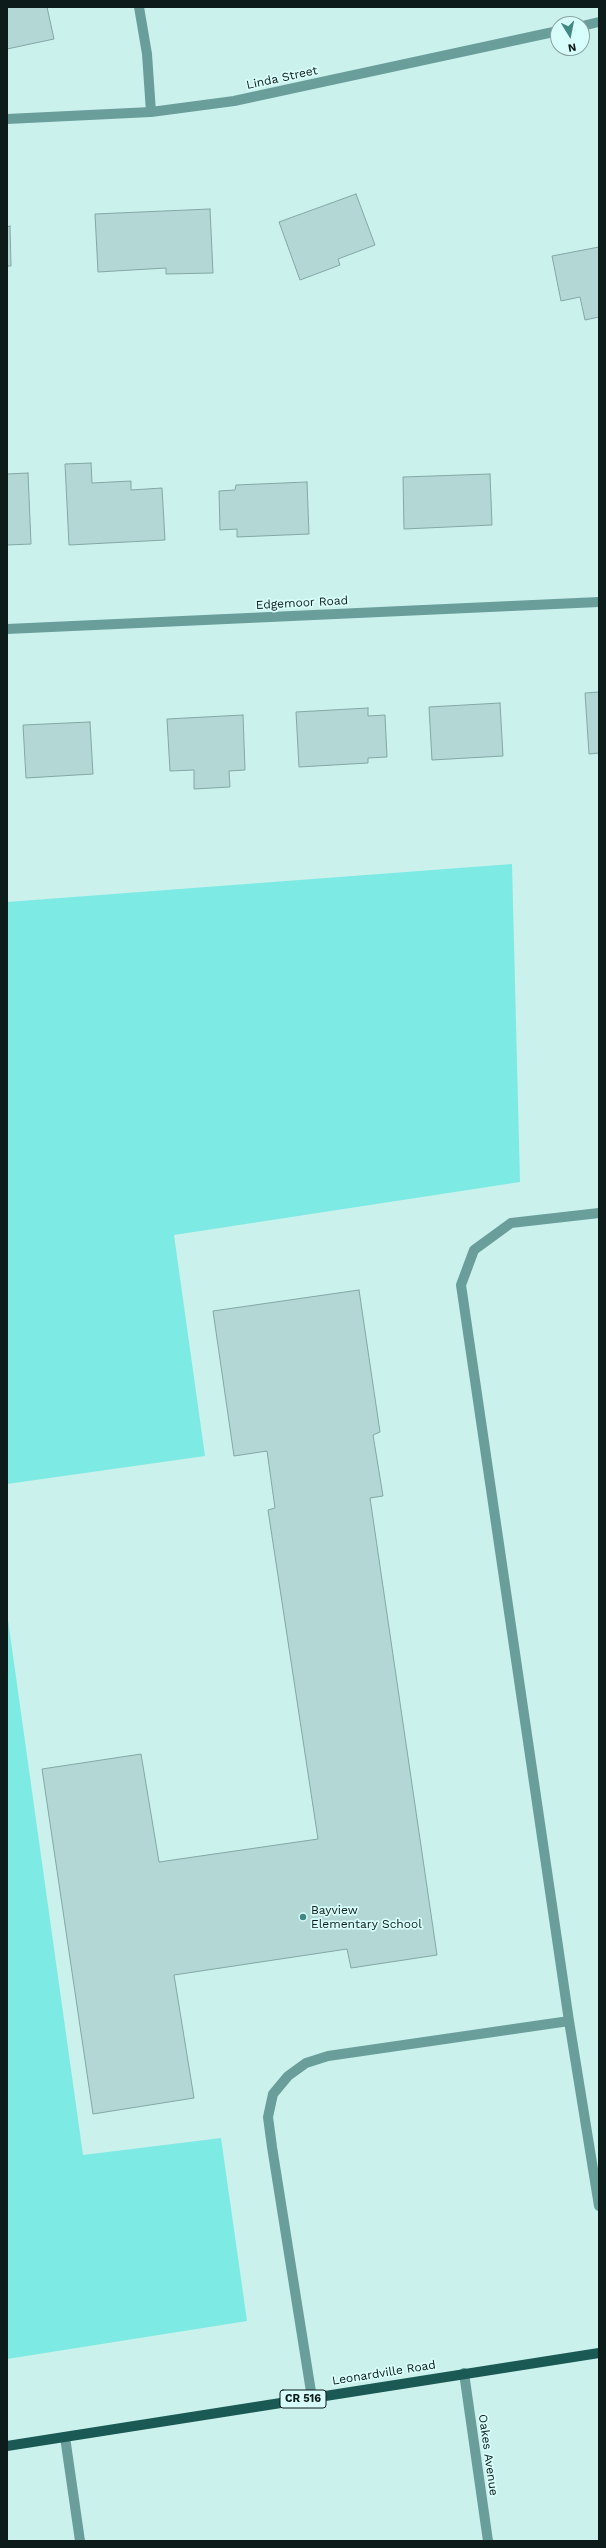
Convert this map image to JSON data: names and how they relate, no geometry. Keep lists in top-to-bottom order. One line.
{"streets":{"main road":["Leonardville Road","CR 516"],"street":["Linda Street","Edgemoor Road","Oakes Avenue"]},"crossings":[["Leonardville Road","Oakes Avenue"]],"places":["Bayview Elementary School"],"north":"bottom"}
